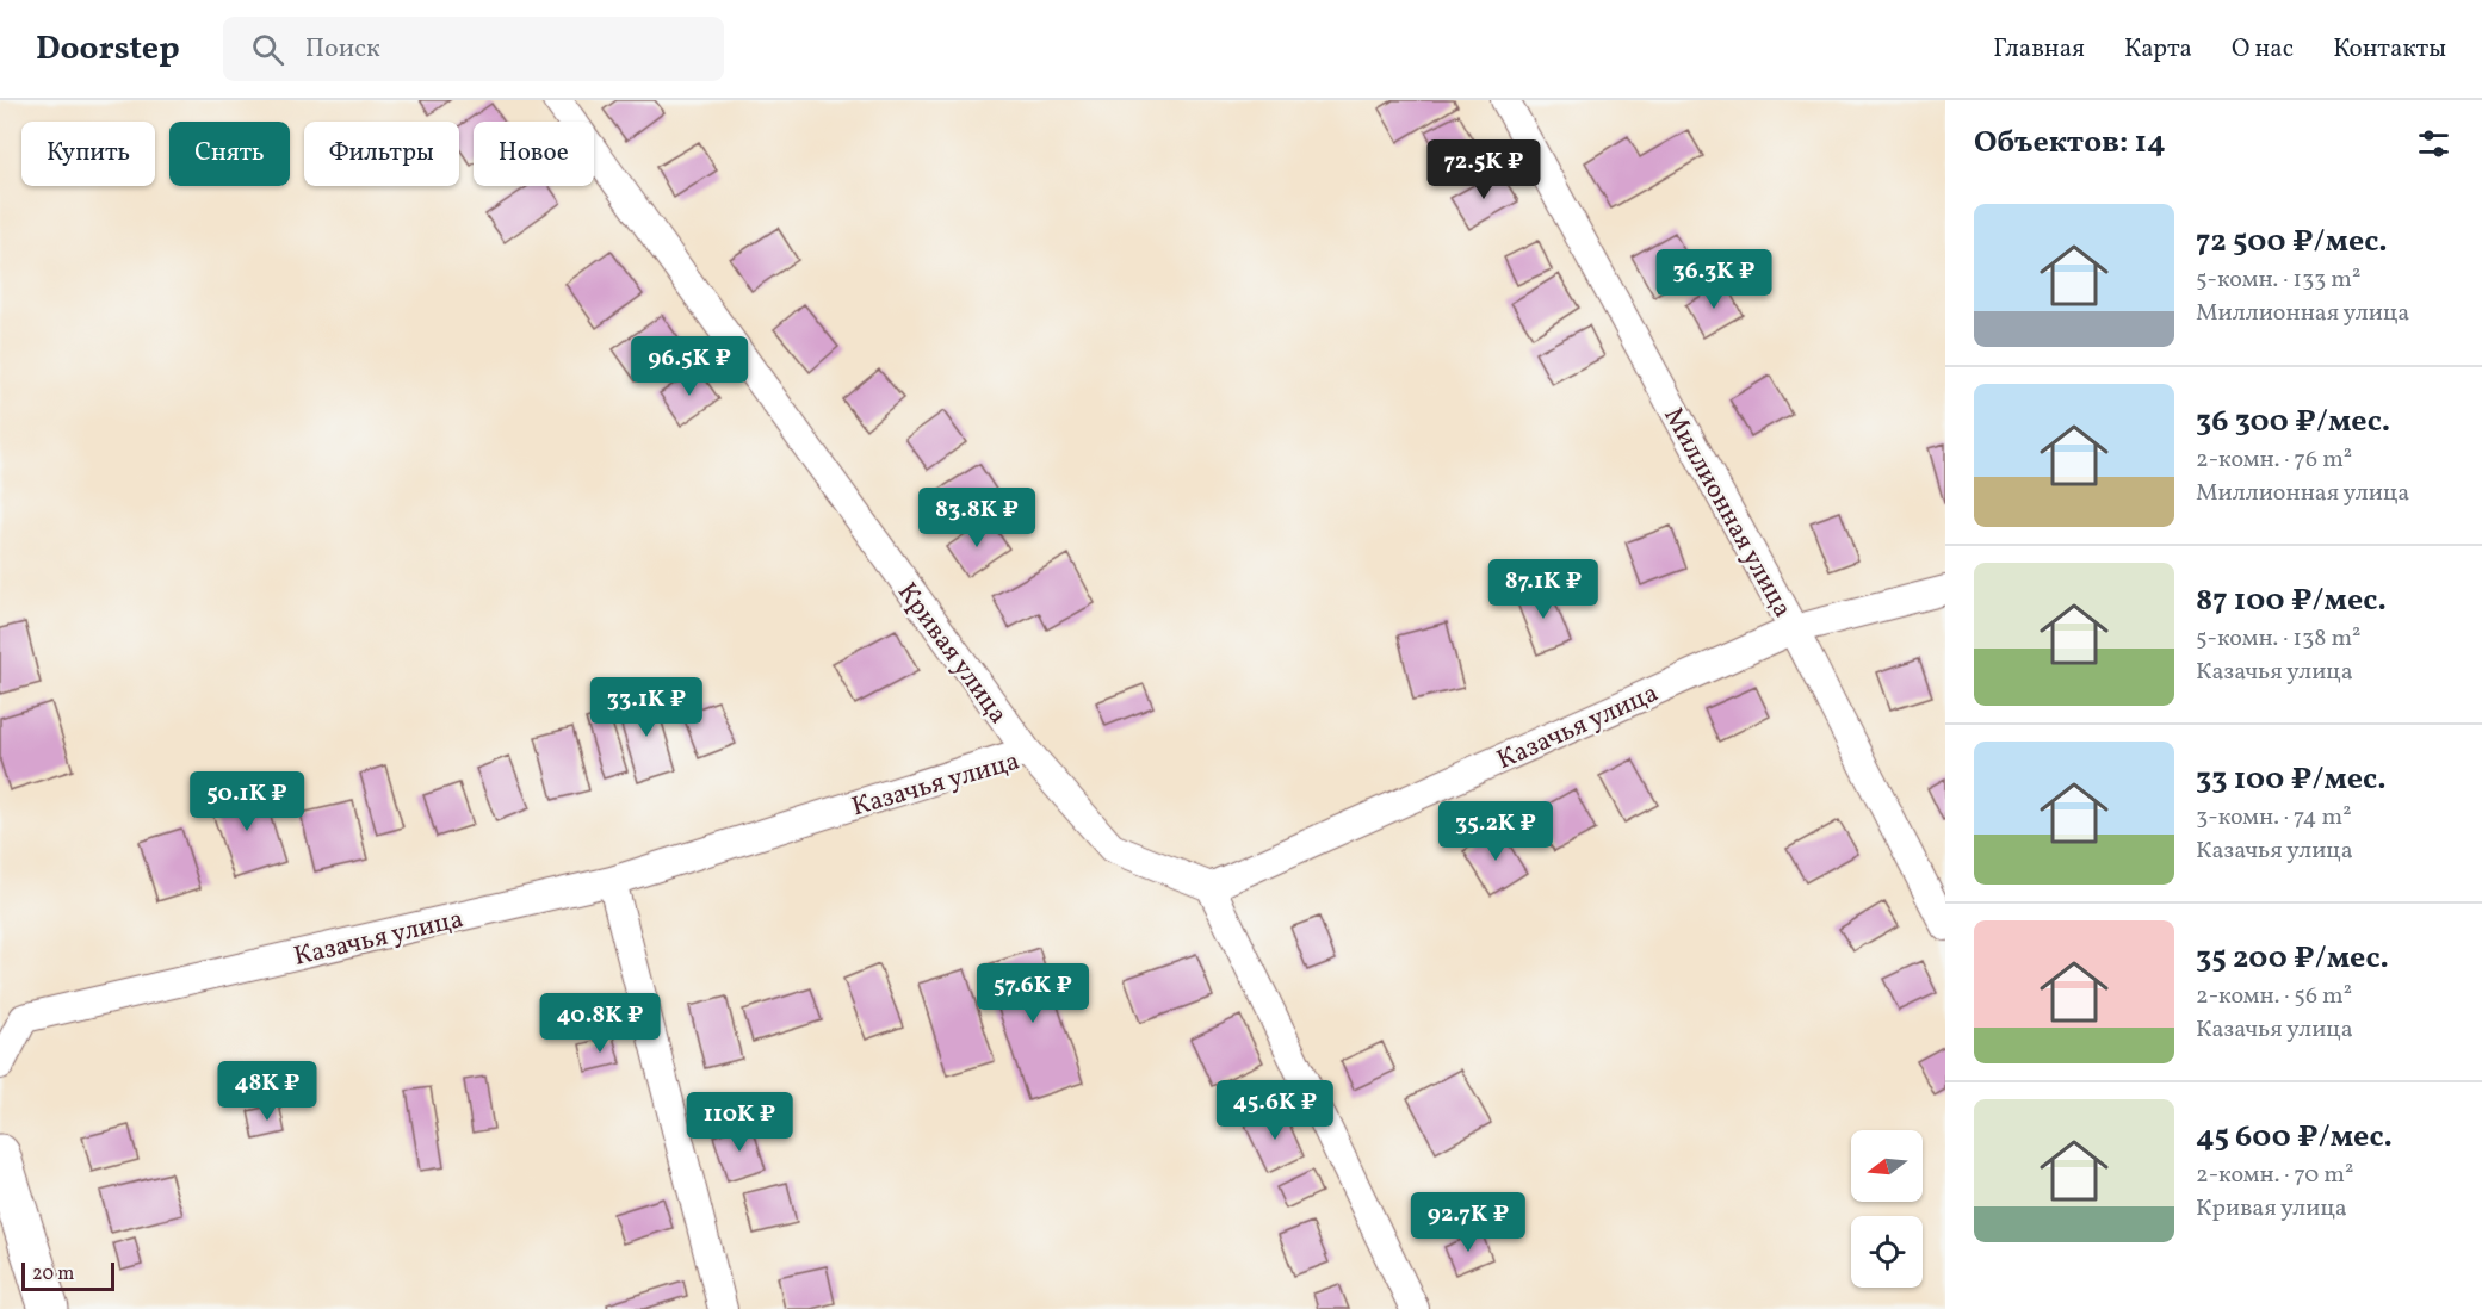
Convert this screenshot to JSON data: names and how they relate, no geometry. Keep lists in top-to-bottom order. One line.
{"streets":{"street":["Миллионная улица","Кривая улица","Казачья улица"]},"crossings":[["Миллионная улица","Казачья улица"],["Кривая улица","Казачья улица"]],"scale_bar":"20 m","north":"left","page":{"header":"Doorstep","search":"Поиск","nav":["Главная","Карта","О нас","Контакты"],"heading":"Объектов: 14","chip":["Купить","Снять","Фильтры","Новое"],"price":["72.5K ₽","36.3K ₽","96.5K ₽","83.8K ₽","87.1K ₽","33.1K ₽","50.1K ₽","35.2K ₽","57.6K ₽","40.8K ₽","48K ₽","45.6K ₽","110K ₽","92.7K ₽"],"list":[{"name":"72 500 ₽/мес.","note":"5-комн. · 133 m² · Миллионная улица"},{"name":"36 300 ₽/мес.","note":"2-комн. · 76 m² · Миллионная улица"},{"name":"87 100 ₽/мес.","note":"5-комн. · 138 m² · Казачья улица"},{"name":"33 100 ₽/мес.","note":"3-комн. · 74 m² · Казачья улица"},{"name":"35 200 ₽/мес.","note":"2-комн. · 56 m² · Казачья улица"},{"name":"45 600 ₽/мес.","note":"2-комн. · 70 m² · Кривая улица"}],"scale":"20 m"}}
